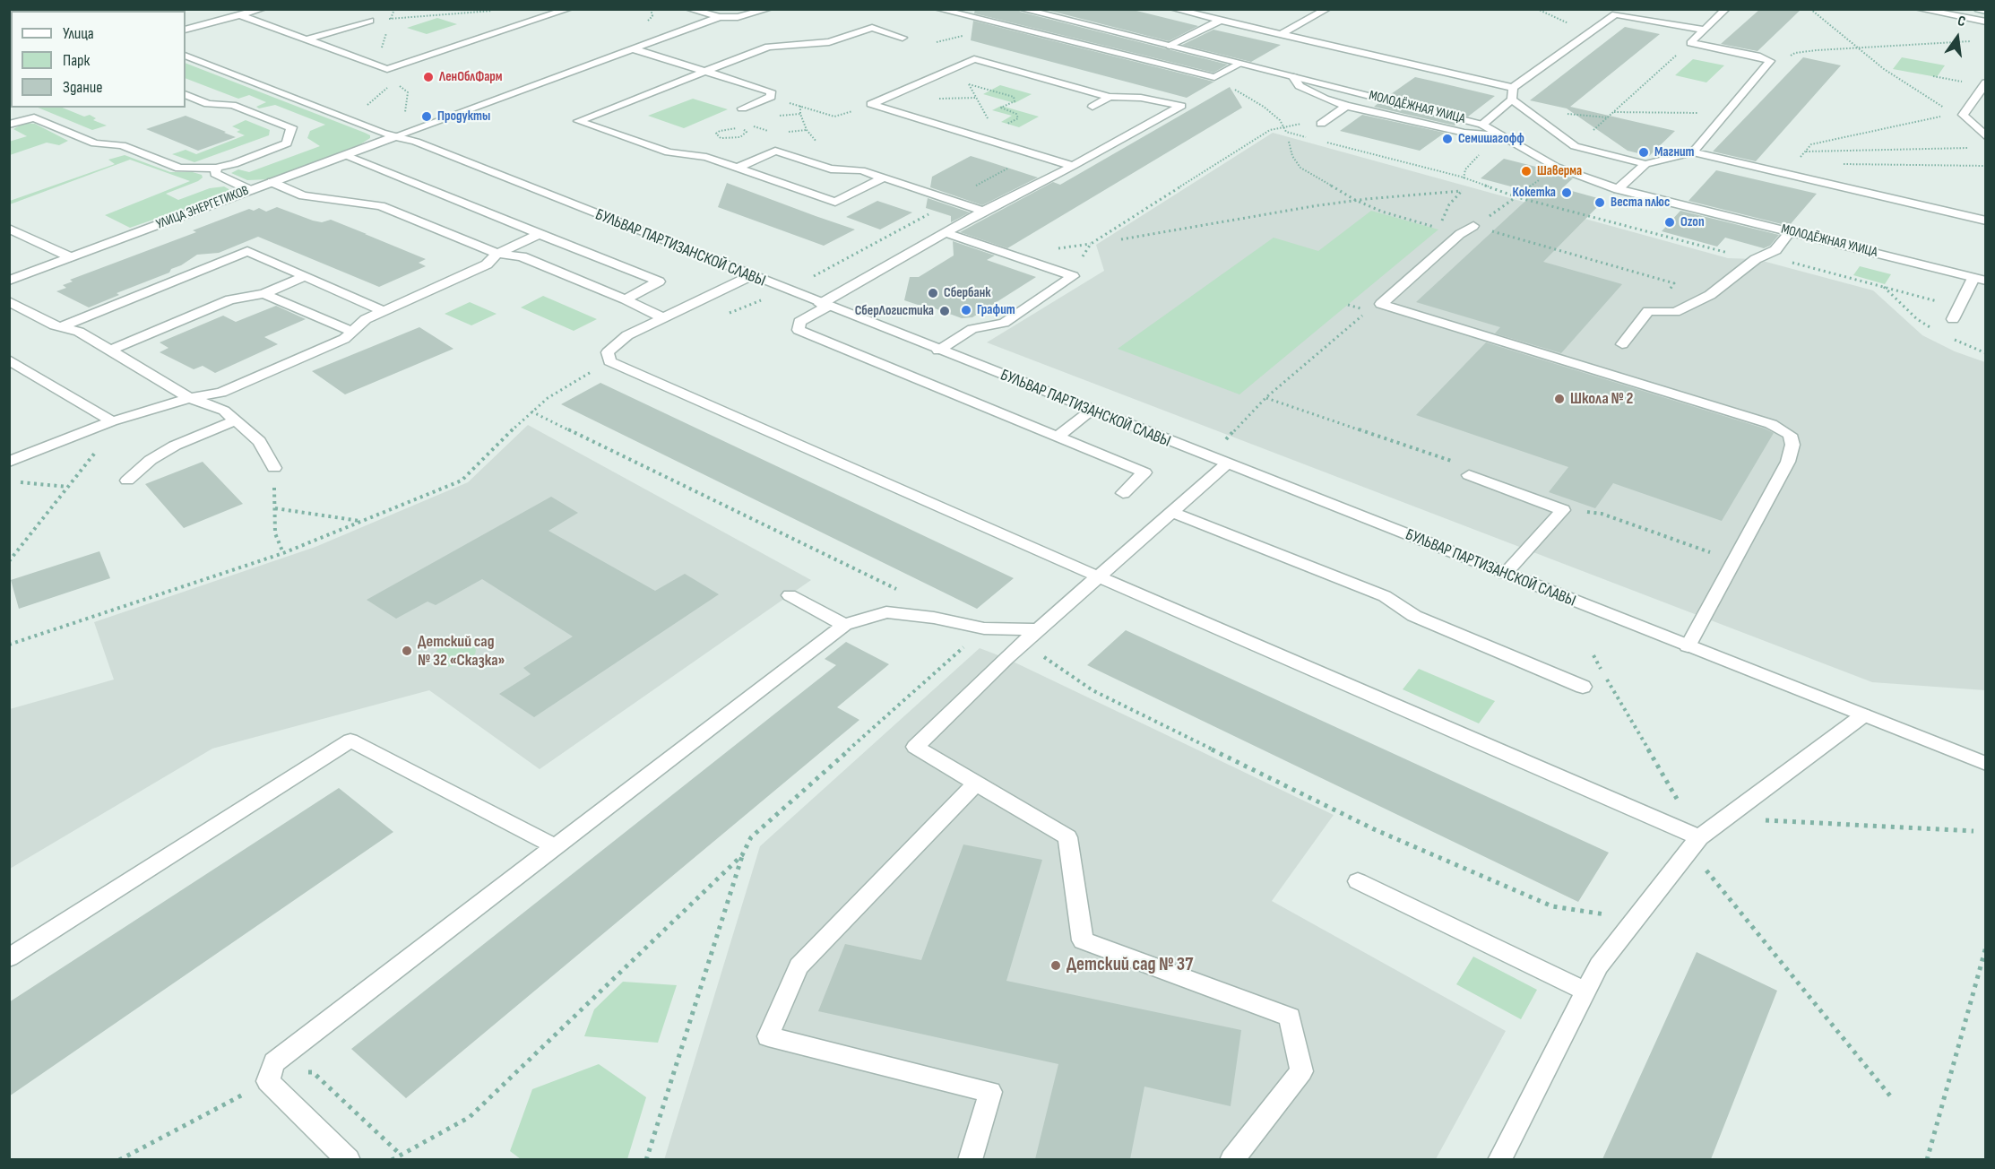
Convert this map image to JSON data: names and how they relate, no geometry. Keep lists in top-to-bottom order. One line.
{"streets":{"street":["МОЛОДЁЖНАЯ УЛИЦА","УЛИЦА ЭНЕРГЕТИКОВ","БУЛЬВАР ПАРТИЗАНСКОЙ СЛАВЫ"]},"crossings":[["УЛИЦА ЭНЕРГЕТИКОВ","БУЛЬВАР ПАРТИЗАНСКОЙ СЛАВЫ"]],"places":["ЛенОблФарм","Продукты","Семишагофф","Магнит","Шаверма","Кокетка","Веста плюс","Ozon","Сбербанк","Графит","СберЛогистика","Школа № 2","Детский сад № 32 «Сказка»","Детский сад № 37"],"legend":["Улица","Парк","Здание"],"north":"top"}
